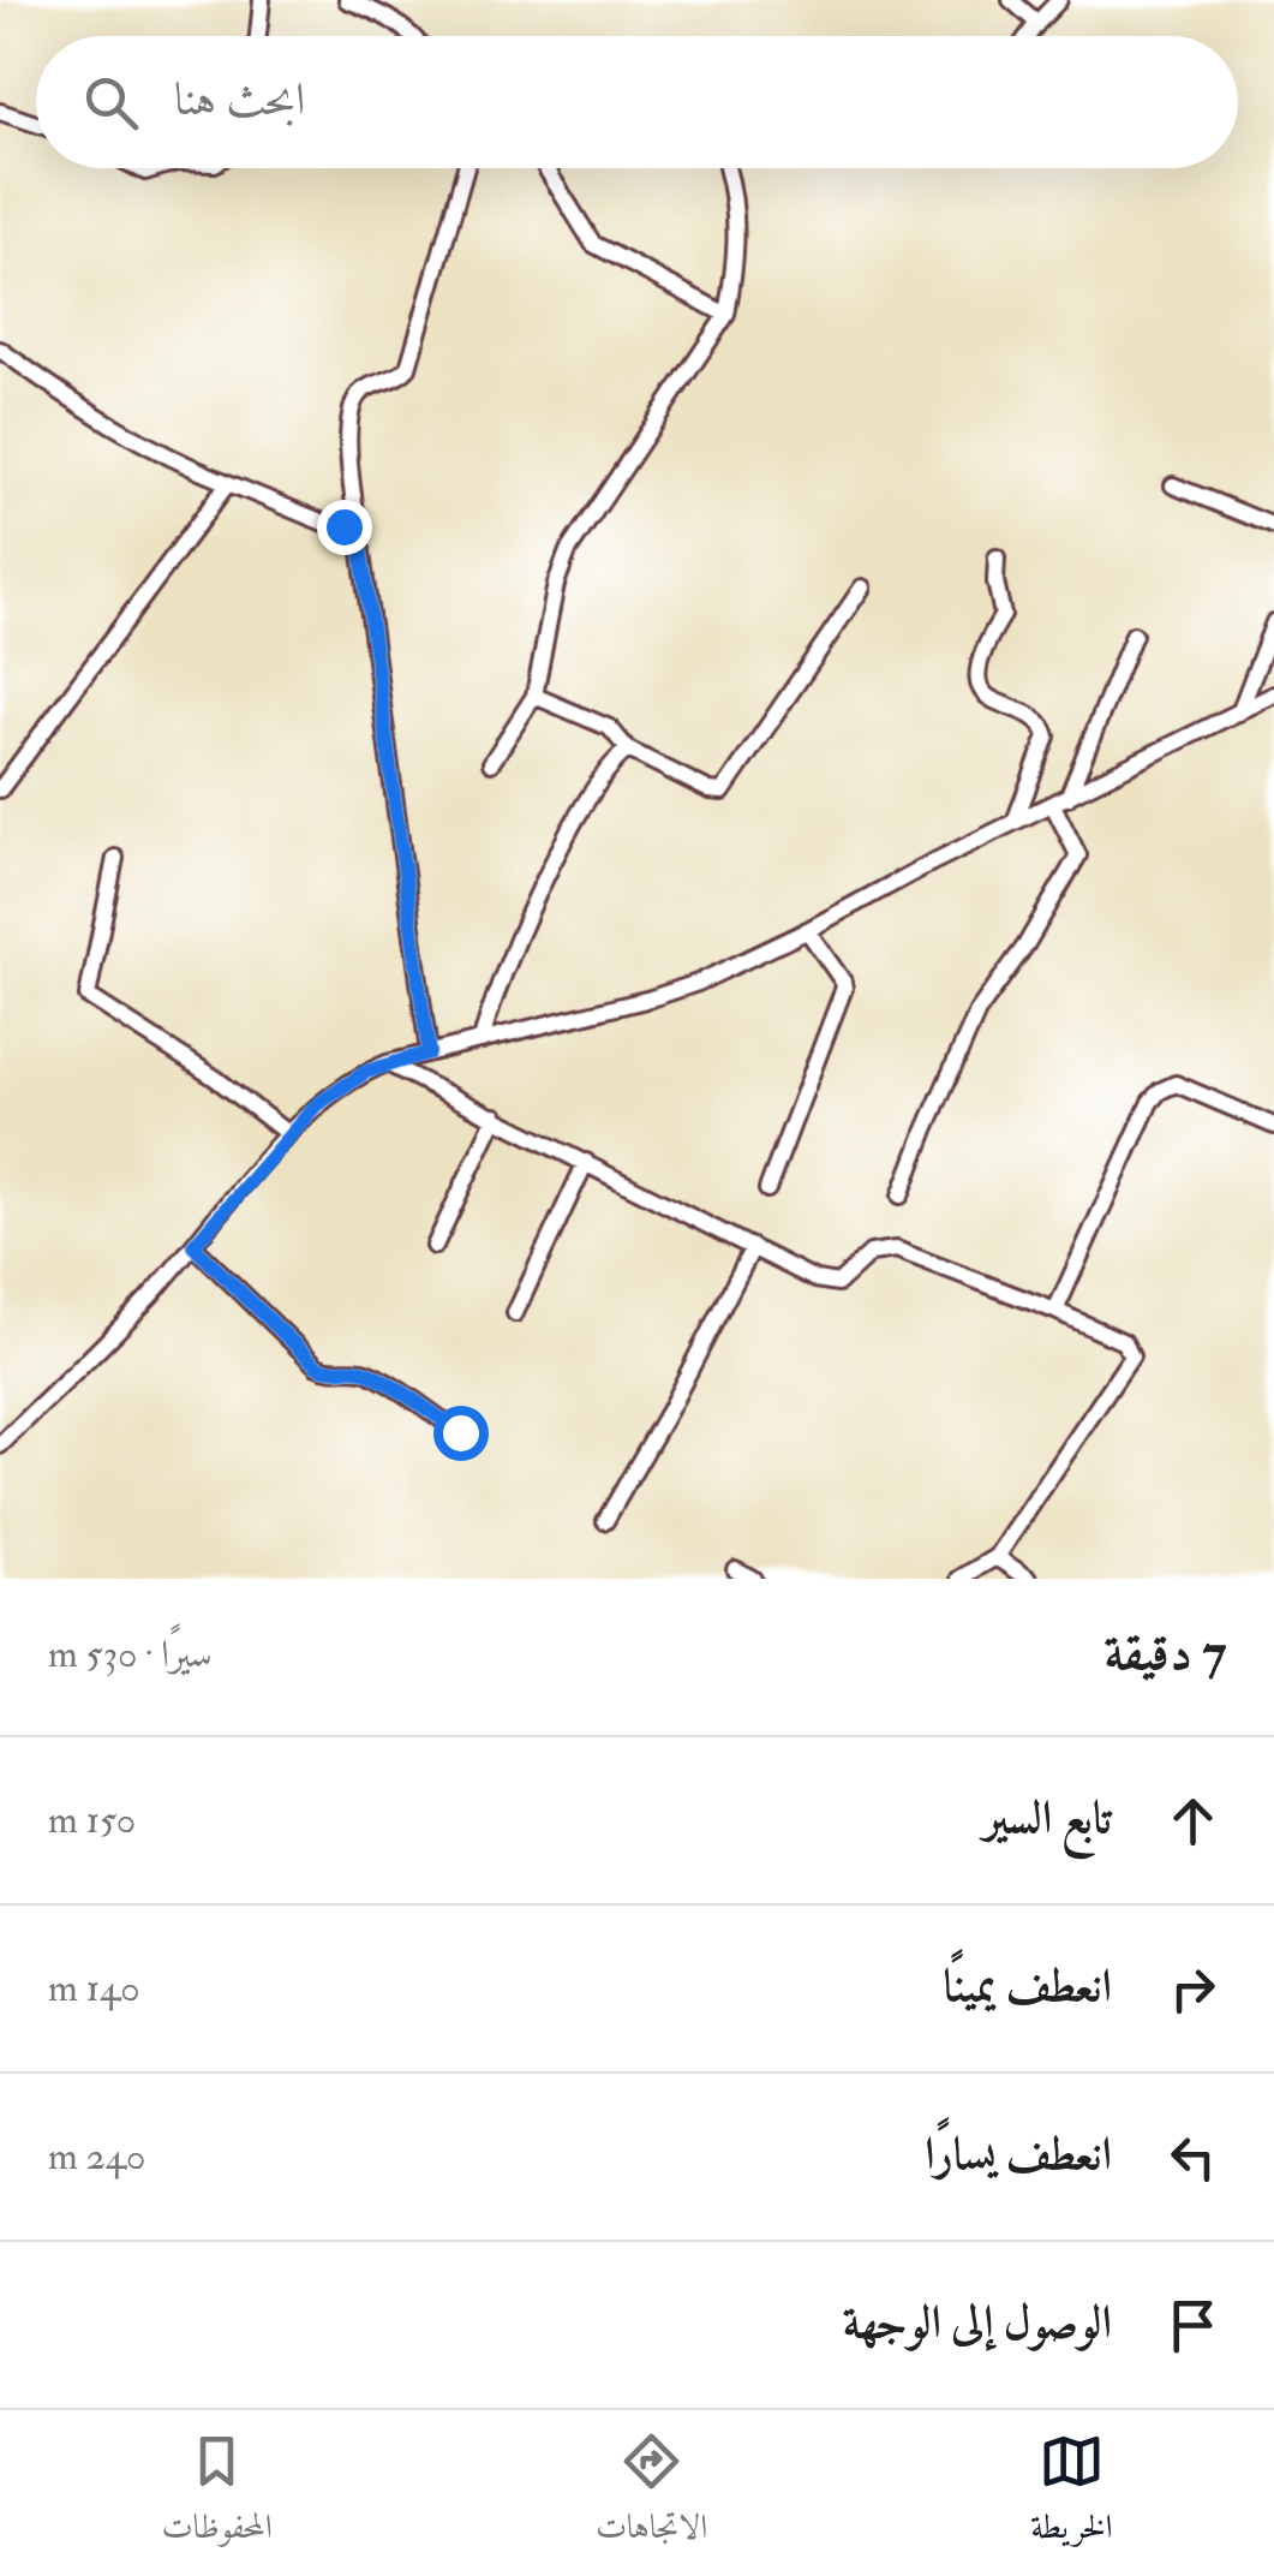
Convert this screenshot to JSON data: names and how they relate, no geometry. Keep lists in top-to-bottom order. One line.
{"page":{"search":"ابحث هنا","heading":["7 دقيقة","سيرًا · 530 m"],"list":[["تابع السير","150 m"],["انعطف يمينًا","140 m"],["انعطف يسارًا","240 m"],"الوصول إلى الوجهة"],"nav":["الخريطة","الاتجاهات","المحفوظات"]}}
